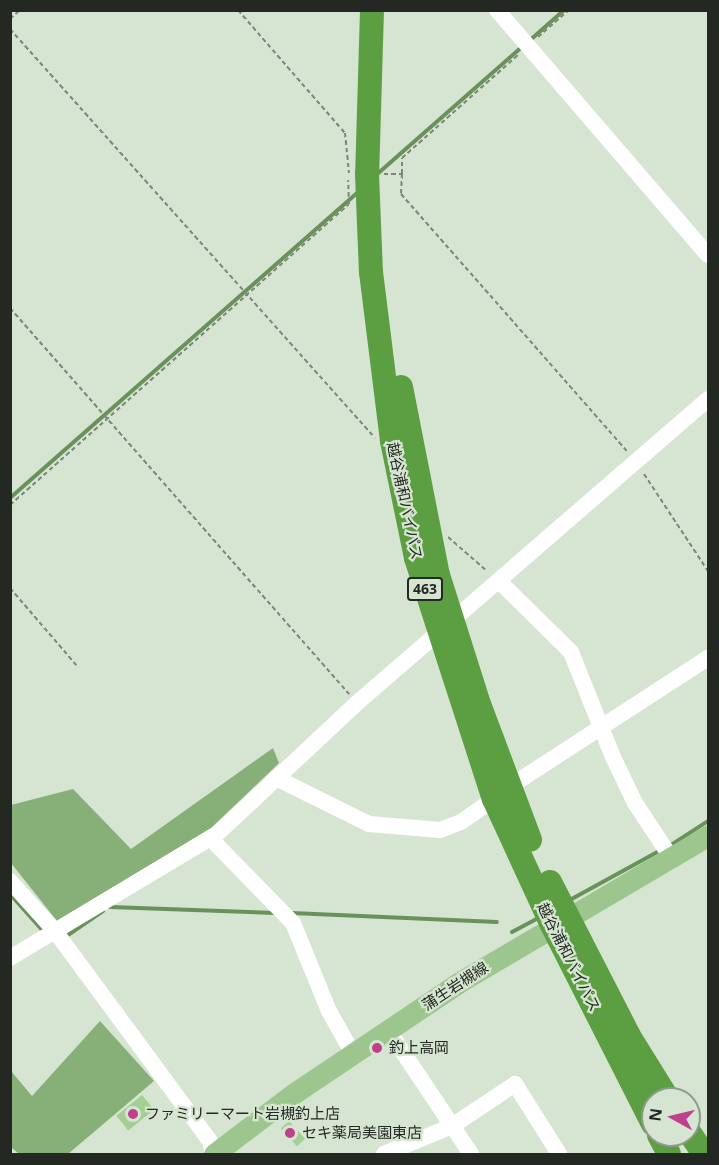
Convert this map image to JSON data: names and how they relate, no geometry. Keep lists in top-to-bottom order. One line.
{"streets":{"highway":["越谷浦和バイパス","463"],"main road":["蒲生岩槻線"]},"crossings":[["越谷浦和バイパス","蒲生岩槻線"]],"places":["釣上高岡","ファミリーマート岩槻釣上店","セキ薬局美園東店"],"north":"left"}
